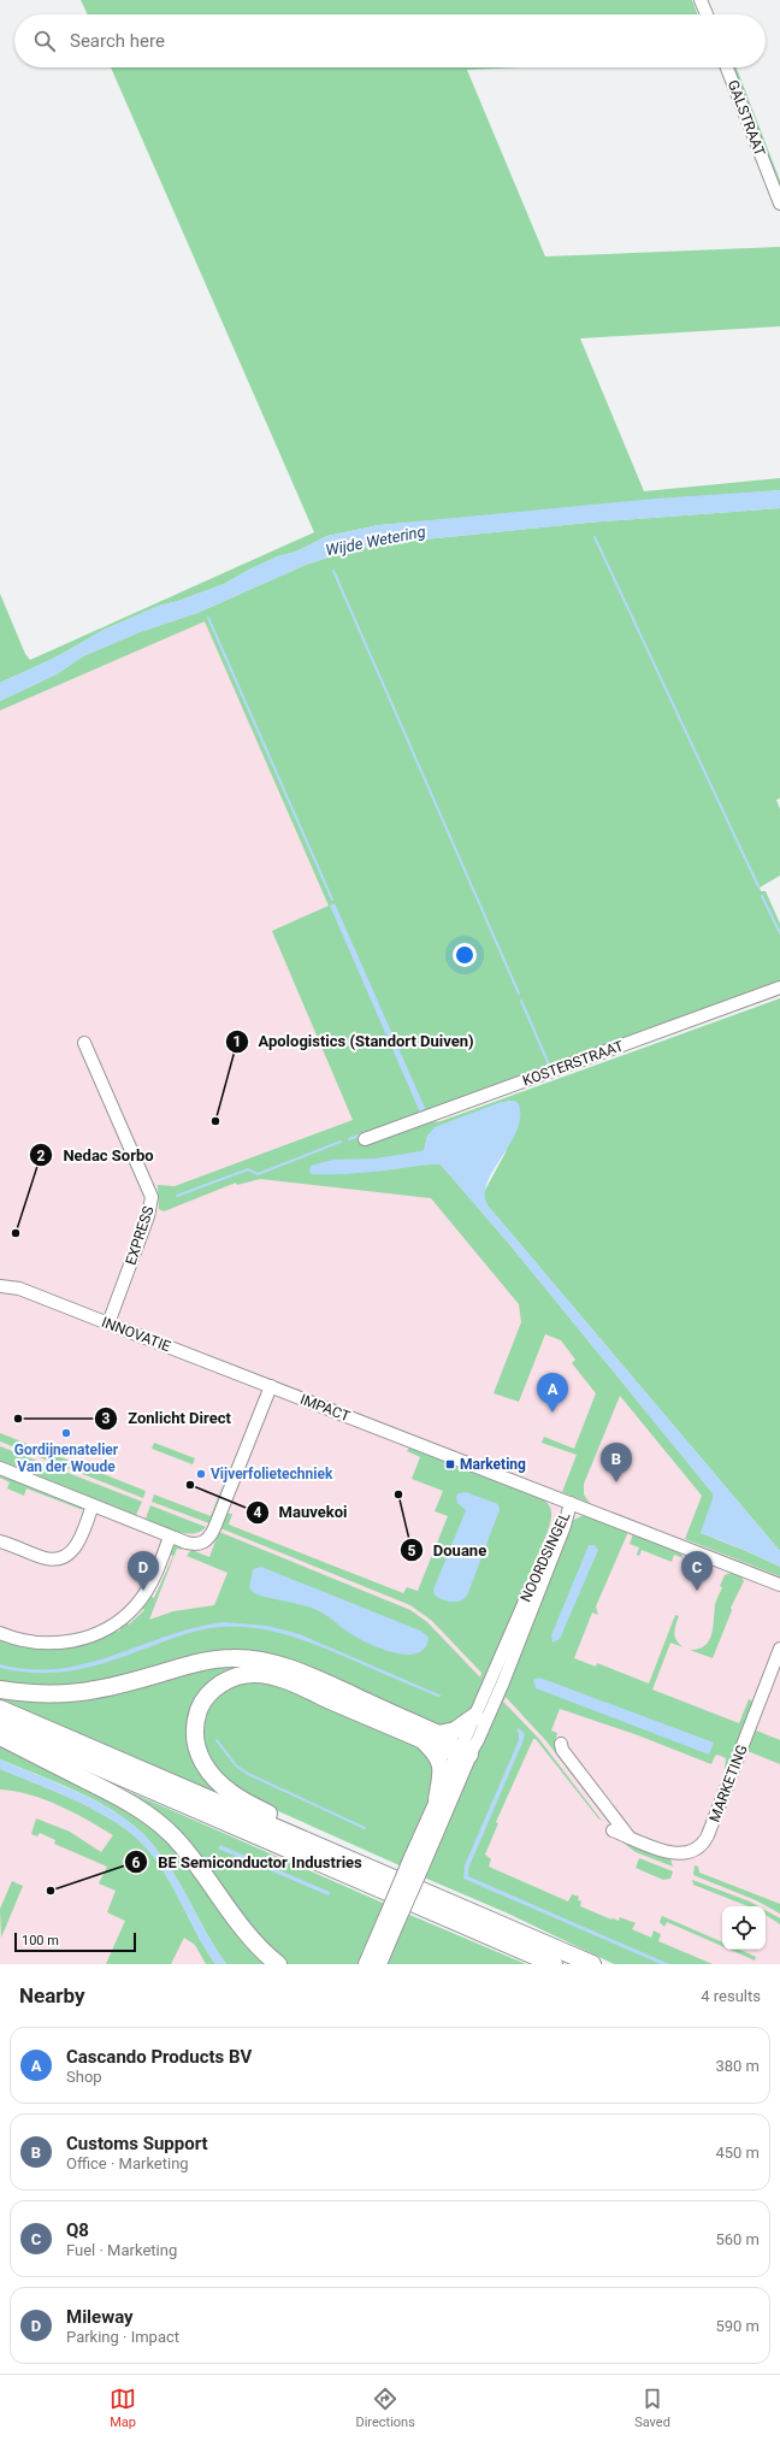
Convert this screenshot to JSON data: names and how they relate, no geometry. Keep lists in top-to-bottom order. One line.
{"streets":{"main road":["NOORDSINGEL"],"street":["GALSTRAAT","KOSTERSTRAAT","EXPRESS","INNOVATIE","IMPACT","MARKETING"]},"crossings":[["EXPRESS","INNOVATIE"],["INNOVATIE","IMPACT"],["IMPACT","NOORDSINGEL"]],"water":["Wijde Wetering"],"places":{"other":["Apologistics (Standort Duiven)","Nedac Sorbo","Zonlicht Direct","Gordijnenatelier Van der Woude","Vijverfolietechniek","Mauvekoi","Douane","BE Semiconductor Industries"],"transit":["Marketing"]},"scale_bar":"100 m","page":{"search":"Search here","pins":["A","B","C","D"],"scale":"100 m","heading":["Nearby","4 results"],"list":[{"mark":"A","name":"Cascando Products BV","note":"Shop","value":"380 m"},{"mark":"B","name":"Customs Support","note":"Office · Marketing","value":"450 m"},{"mark":"C","name":"Q8","note":"Fuel · Marketing","value":"560 m"},{"mark":"D","name":"Mileway","note":"Parking · Impact","value":"590 m"}],"nav":["Map","Directions","Saved"]}}
